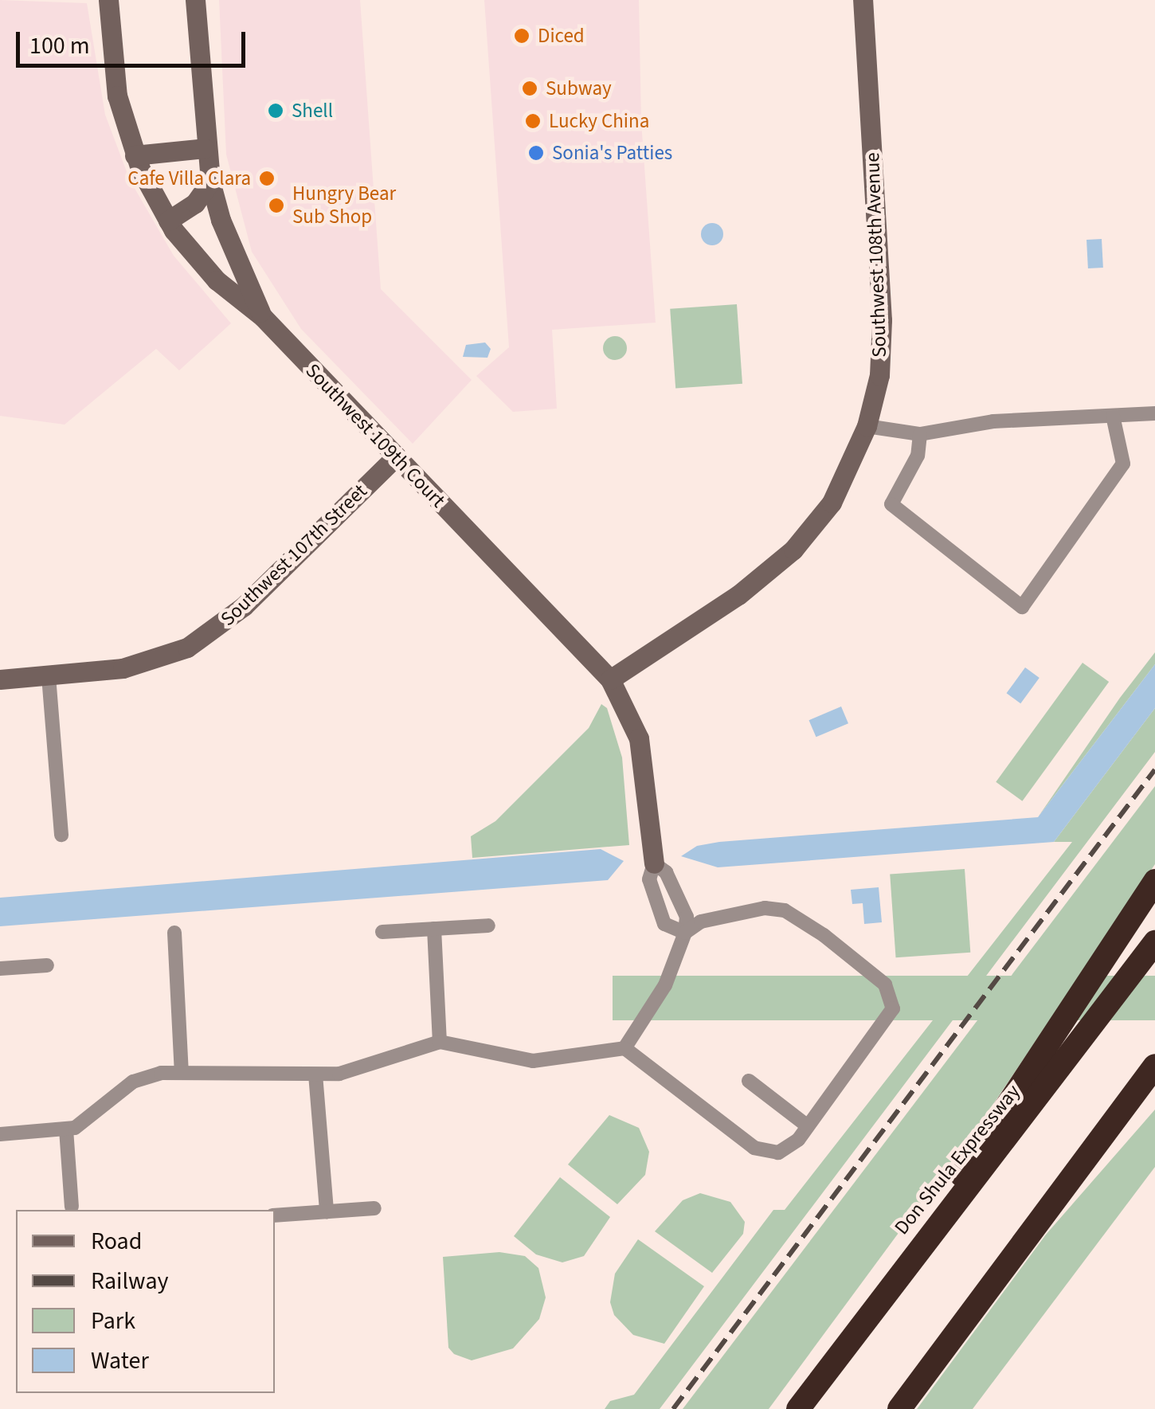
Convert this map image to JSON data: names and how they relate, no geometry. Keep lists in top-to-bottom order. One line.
{"streets":{"highway":["Don Shula Expressway"],"street":["Southwest 108th Avenue","Southwest 109th Court","Southwest 107th Street"]},"crossings":[["Southwest 108th Avenue","Southwest 109th Court"],["Southwest 109th Court","Southwest 107th Street"]],"places":["Diced","Subway","Shell","Lucky China","Sonia's Patties","Cafe Villa Clara","Hungry Bear Sub Shop"],"legend":["Road","Railway","Park","Water"],"scale_bar":"100 m"}
